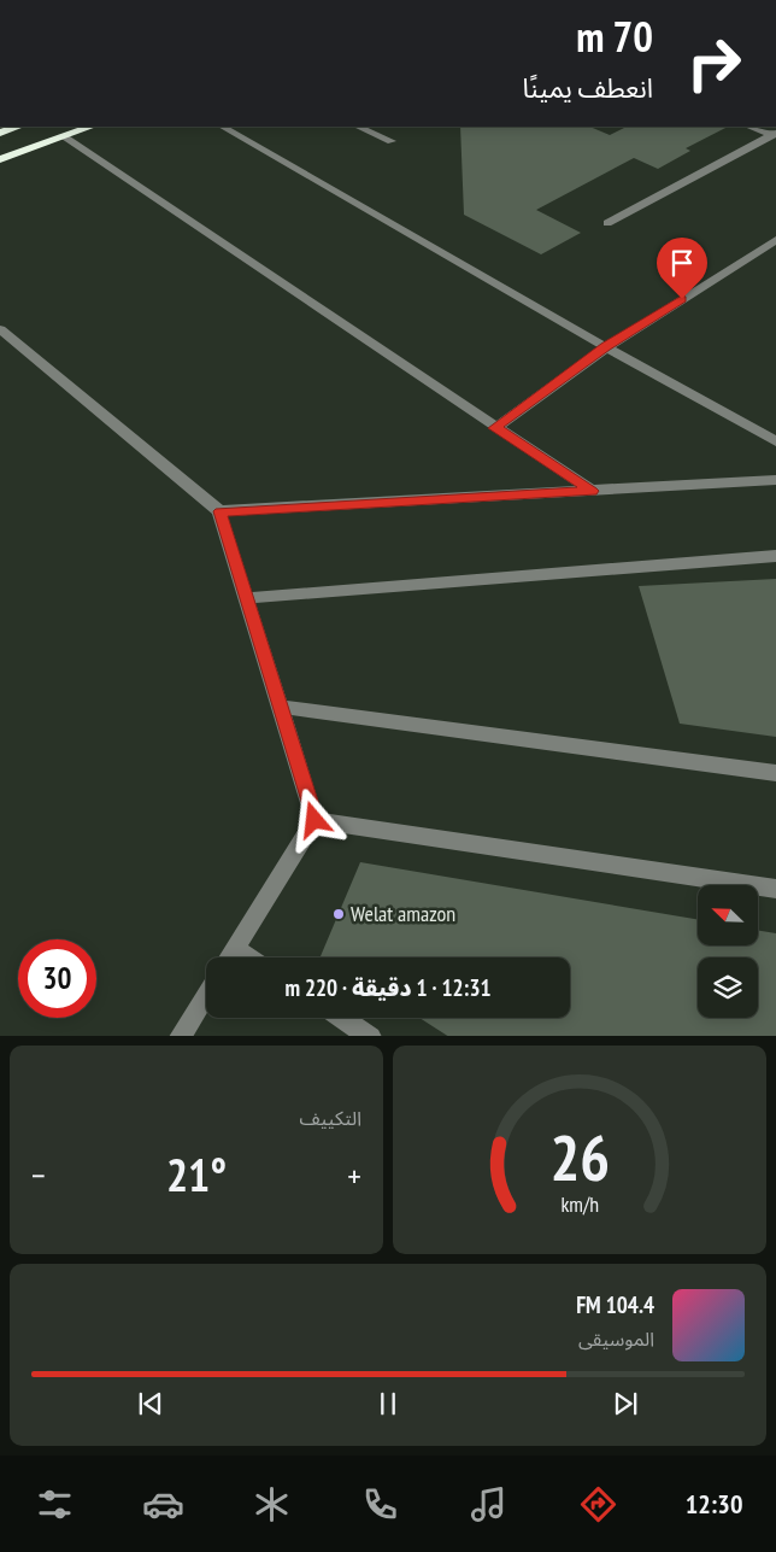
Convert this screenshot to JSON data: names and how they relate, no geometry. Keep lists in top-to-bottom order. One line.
{"places":["Welat amazon"],"north":"top left","page":{"turn":["70 m","انعطف يمينًا"],"limit":"30","trip":"12:31 · 1 دقيقة · 220 m","tile":"التكييف","heat":["−","21°","+"],"song":["104.4 FM","الموسيقى"],"tabs":"12:30","gauge":["26","km/h"]}}
